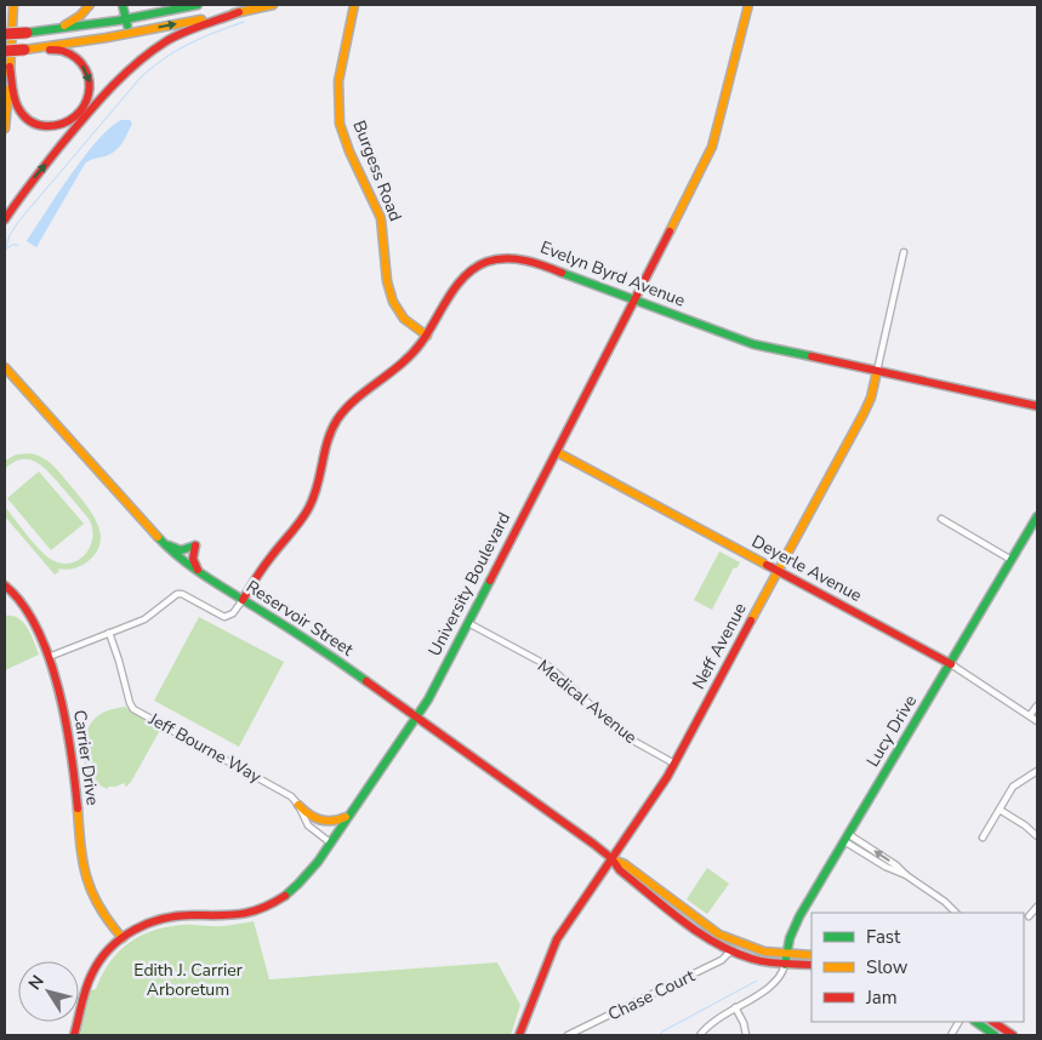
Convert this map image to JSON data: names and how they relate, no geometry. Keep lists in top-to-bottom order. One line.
{"streets":{"main road":["Burgess Road","Evelyn Byrd Avenue","Deyerle Avenue","University Boulevard","Reservoir Street","Neff Avenue","Lucy Drive","Carrier Drive"],"street":["Medical Avenue","Jeff Bourne Way","Chase Court"]},"crossings":[["Burgess Road","Evelyn Byrd Avenue"],["Evelyn Byrd Avenue","University Boulevard"],["Evelyn Byrd Avenue","Reservoir Street"],["Evelyn Byrd Avenue","Neff Avenue"],["Deyerle Avenue","University Boulevard"],["Deyerle Avenue","Neff Avenue"],["Deyerle Avenue","Lucy Drive"],["University Boulevard","Reservoir Street"],["University Boulevard","Medical Avenue"],["University Boulevard","Jeff Bourne Way"],["University Boulevard","Carrier Drive"],["Reservoir Street","Neff Avenue"],["Reservoir Street","Lucy Drive"],["Reservoir Street","Chase Court"],["Neff Avenue","Medical Avenue"]],"parks":["Edith J. Carrier Arboretum"],"legend":["Fast","Slow","Jam"],"north":"top left"}
